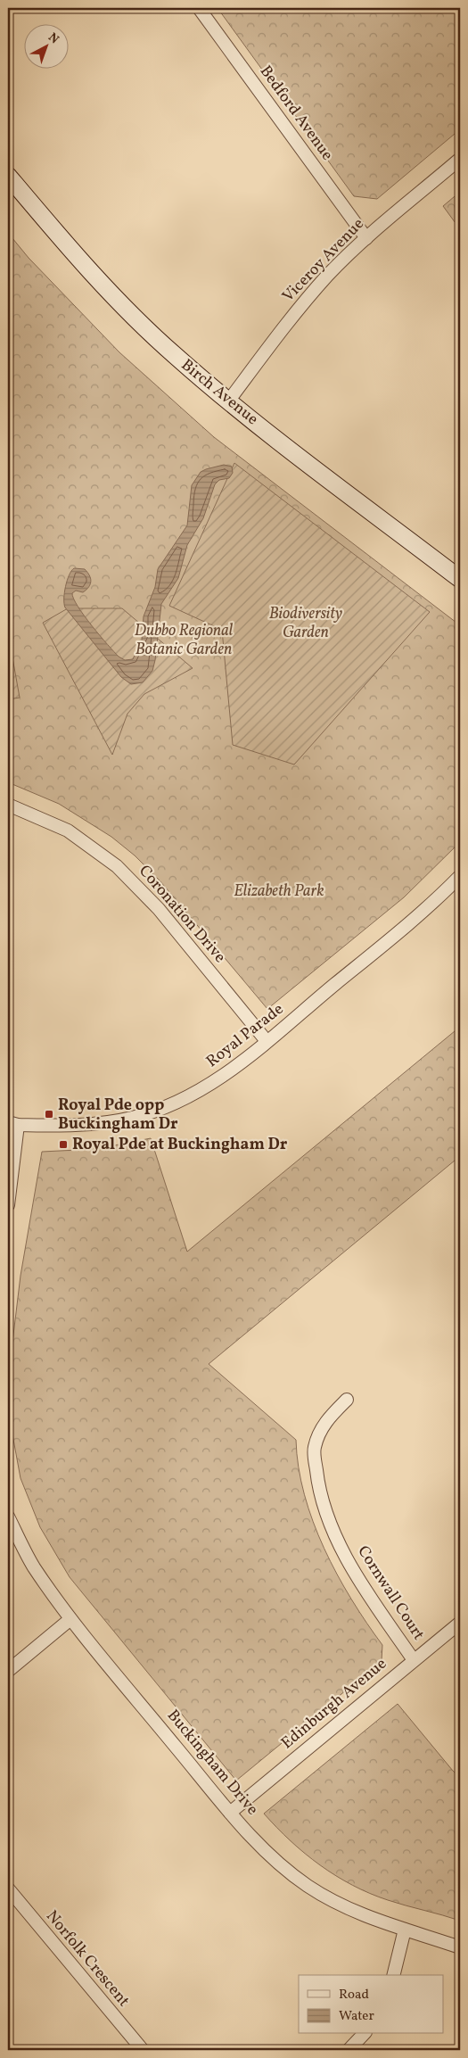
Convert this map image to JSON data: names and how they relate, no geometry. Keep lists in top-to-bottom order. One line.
{"streets":{"street":["Bedford Avenue","Viceroy Avenue","Birch Avenue","Coronation Drive","Royal Parade","Cornwall Court","Edinburgh Avenue","Buckingham Drive","Norfolk Crescent"]},"crossings":[["Bedford Avenue","Viceroy Avenue"],["Viceroy Avenue","Birch Avenue"],["Coronation Drive","Royal Parade"],["Cornwall Court","Edinburgh Avenue"],["Edinburgh Avenue","Buckingham Drive"]],"parks":["Biodiversity Garden","Dubbo Regional Botanic Garden","Elizabeth Park"],"places":{"transit":["Royal Pde opp Buckingham Dr","Royal Pde at Buckingham Dr"]},"legend":["Road","Water"],"north":"top right"}
